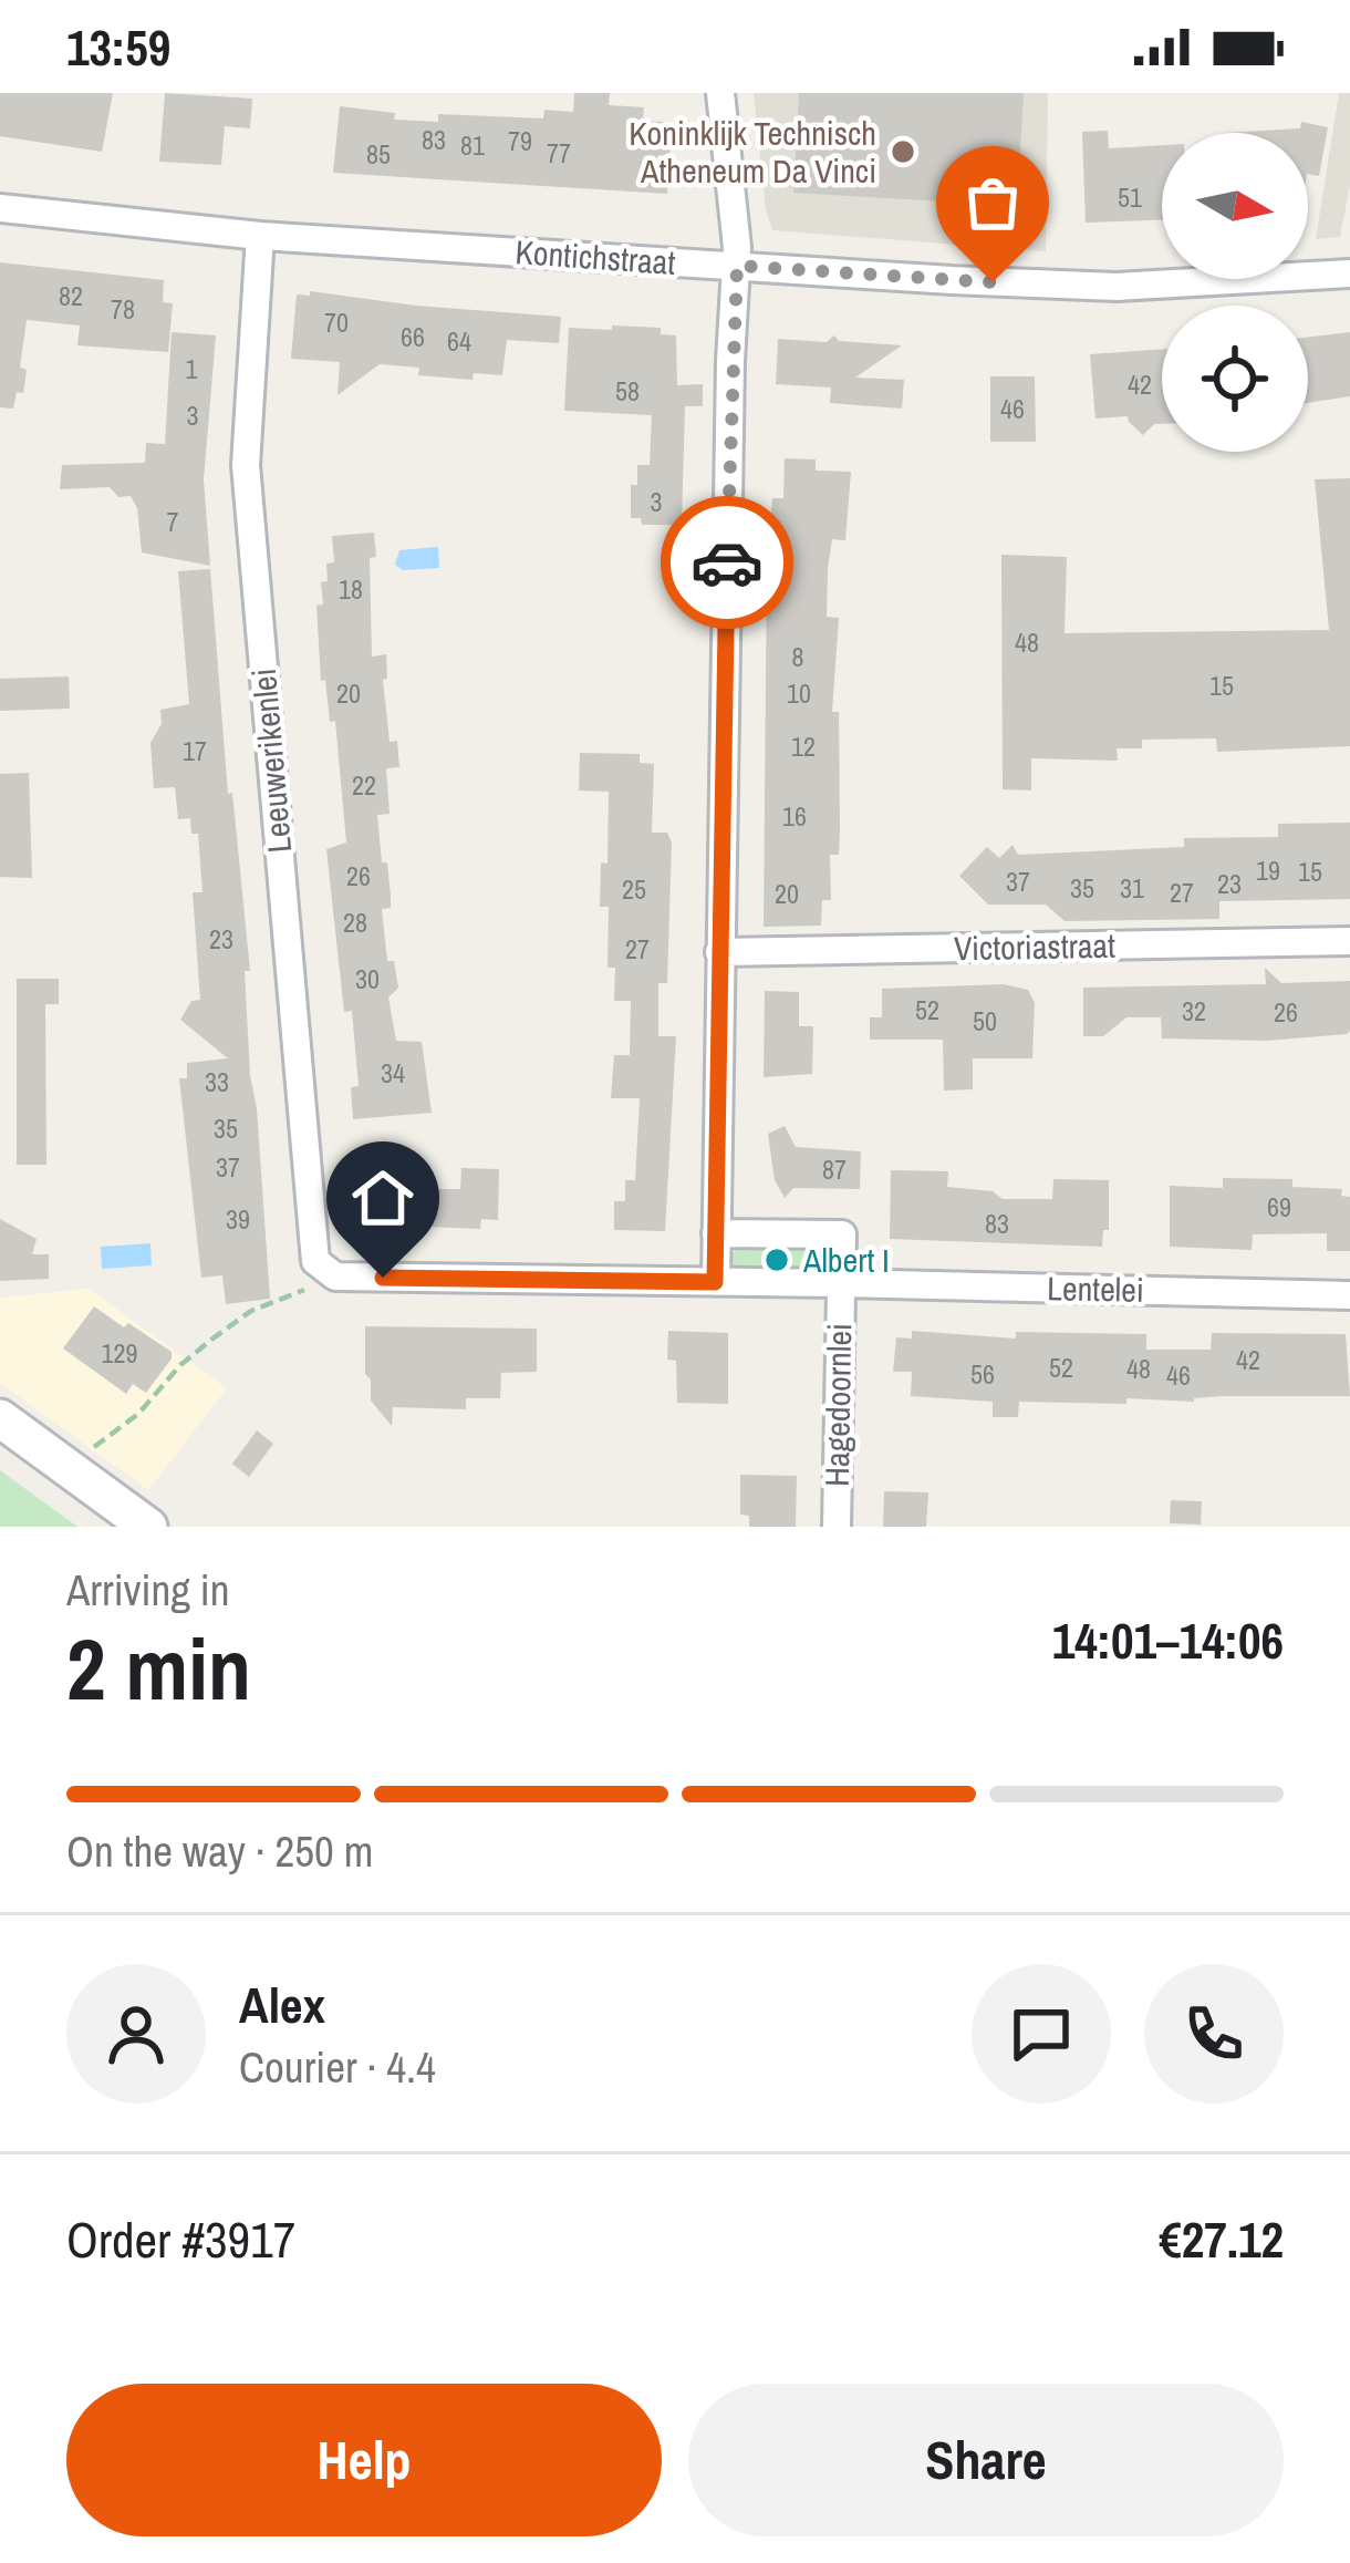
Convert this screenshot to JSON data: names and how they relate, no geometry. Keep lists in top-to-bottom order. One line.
{"streets":{"street":["Kontichstraat","Leeuwerikenlei","Victoriastraat","Lentelei","Hagedoornlei"]},"crossings":[["Kontichstraat","Leeuwerikenlei"],["Leeuwerikenlei","Lentelei"],["Lentelei","Hagedoornlei"]],"places":["Koninklijk Technisch Atheneum Da Vinci","Albert I"],"house_numbers":["83","79","81","77","85","51","82","78","70","66","64","1","42","58","46","3","3","7","18","48","8","15","20","10","12","17","22","16","19","15","26","37","23","35","31","25","27","20","28","23","27","30","52","32","26","50","34","33","35","37","87","69","39","83","129","42","52","48","56","46"],"north":"right","page":{"status":"13:59","heading":["2 min","Arriving in","14:01–14:06"],"panel":["Alex","Courier · 4.4","Order #3917","€27.12"],"bar":"On the way · 250 m","buttons":["Help","Share"]}}
